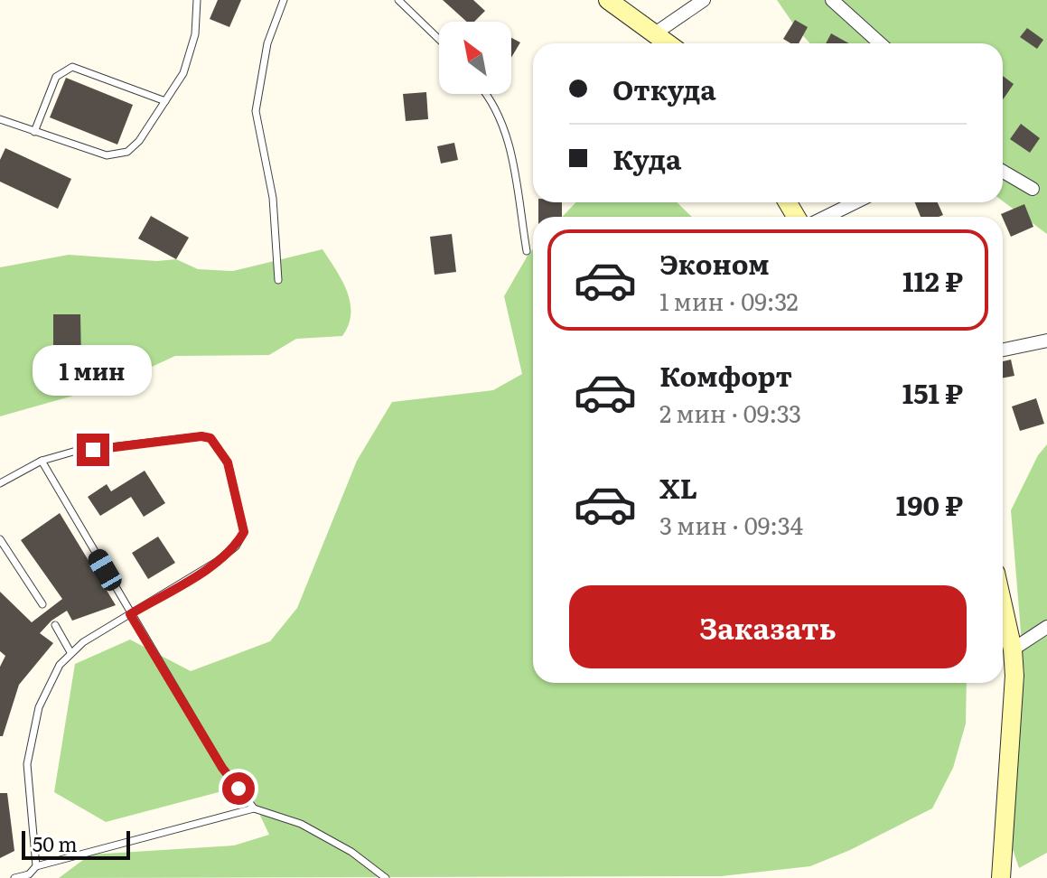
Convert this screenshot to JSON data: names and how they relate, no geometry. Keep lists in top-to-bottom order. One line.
{"scale_bar":"50 m","north":"top left","page":{"banner":["Откуда","Куда"],"list":[{"name":"Эконом","note":"1 мин · 09:32","value":"112 ₽"},{"name":"Комфорт","note":"2 мин · 09:33","value":"151 ₽"},{"name":"XL","note":"3 мин · 09:34","value":"190 ₽"}],"bubble":"1 мин","buttons":"Заказать","scale":"50 m"}}
